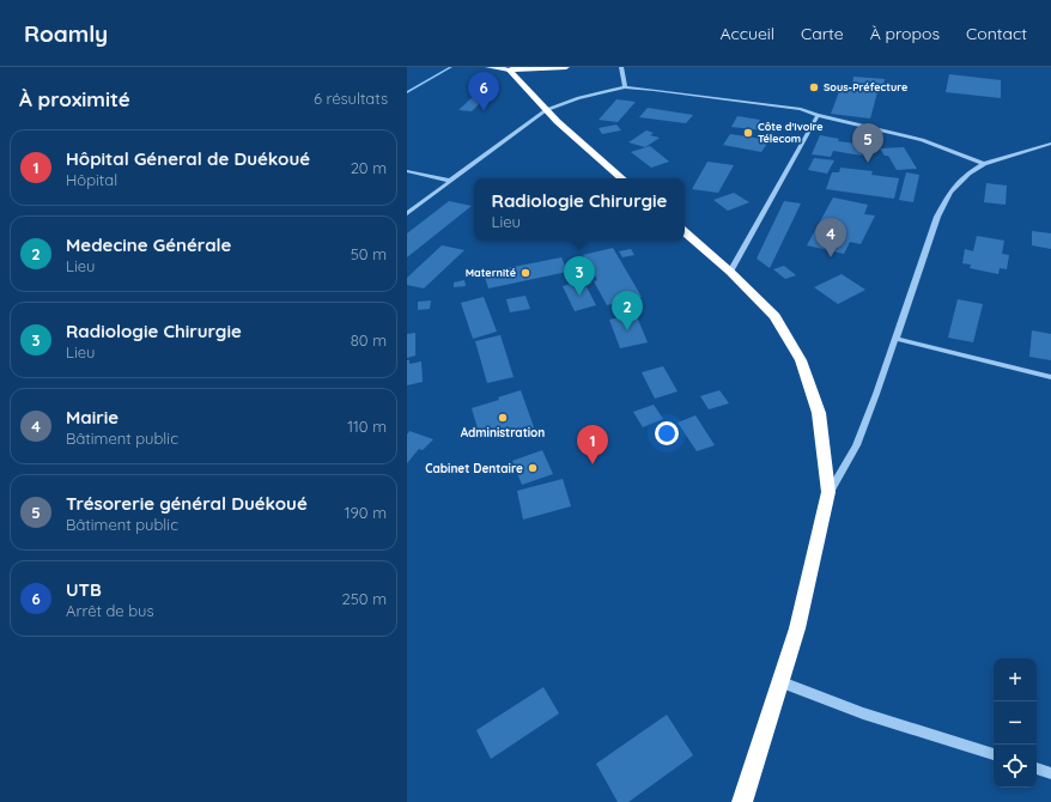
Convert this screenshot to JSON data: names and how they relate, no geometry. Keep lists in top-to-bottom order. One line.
{"places":["Sous-Préfecture","Côte d'Ivoire Télecom","Maternité","Administration","Cabinet Dentaire"],"page":{"header":"Roamly","nav":["Accueil","Carte","À propos","Contact"],"heading":["À proximité","6 résultats"],"pins":["6","5","4","3","2","1"],"list":[{"mark":"1","name":"Hôpital Géneral de Duékoué","note":"Hôpital","value":"20 m"},{"mark":"2","name":"Medecine Générale","note":"Lieu","value":"50 m"},{"mark":"3","name":"Radiologie Chirurgie","note":"Lieu","value":"80 m"},{"mark":"4","name":"Mairie","note":"Bâtiment public","value":"110 m"},{"mark":"5","name":"Trésorerie général Duékoué","note":"Bâtiment public","value":"190 m"},{"mark":"6","name":"UTB","note":"Arrêt de bus","value":"250 m"}],"popup":["Radiologie Chirurgie","Lieu"],"map_buttons":["+","−"]}}
